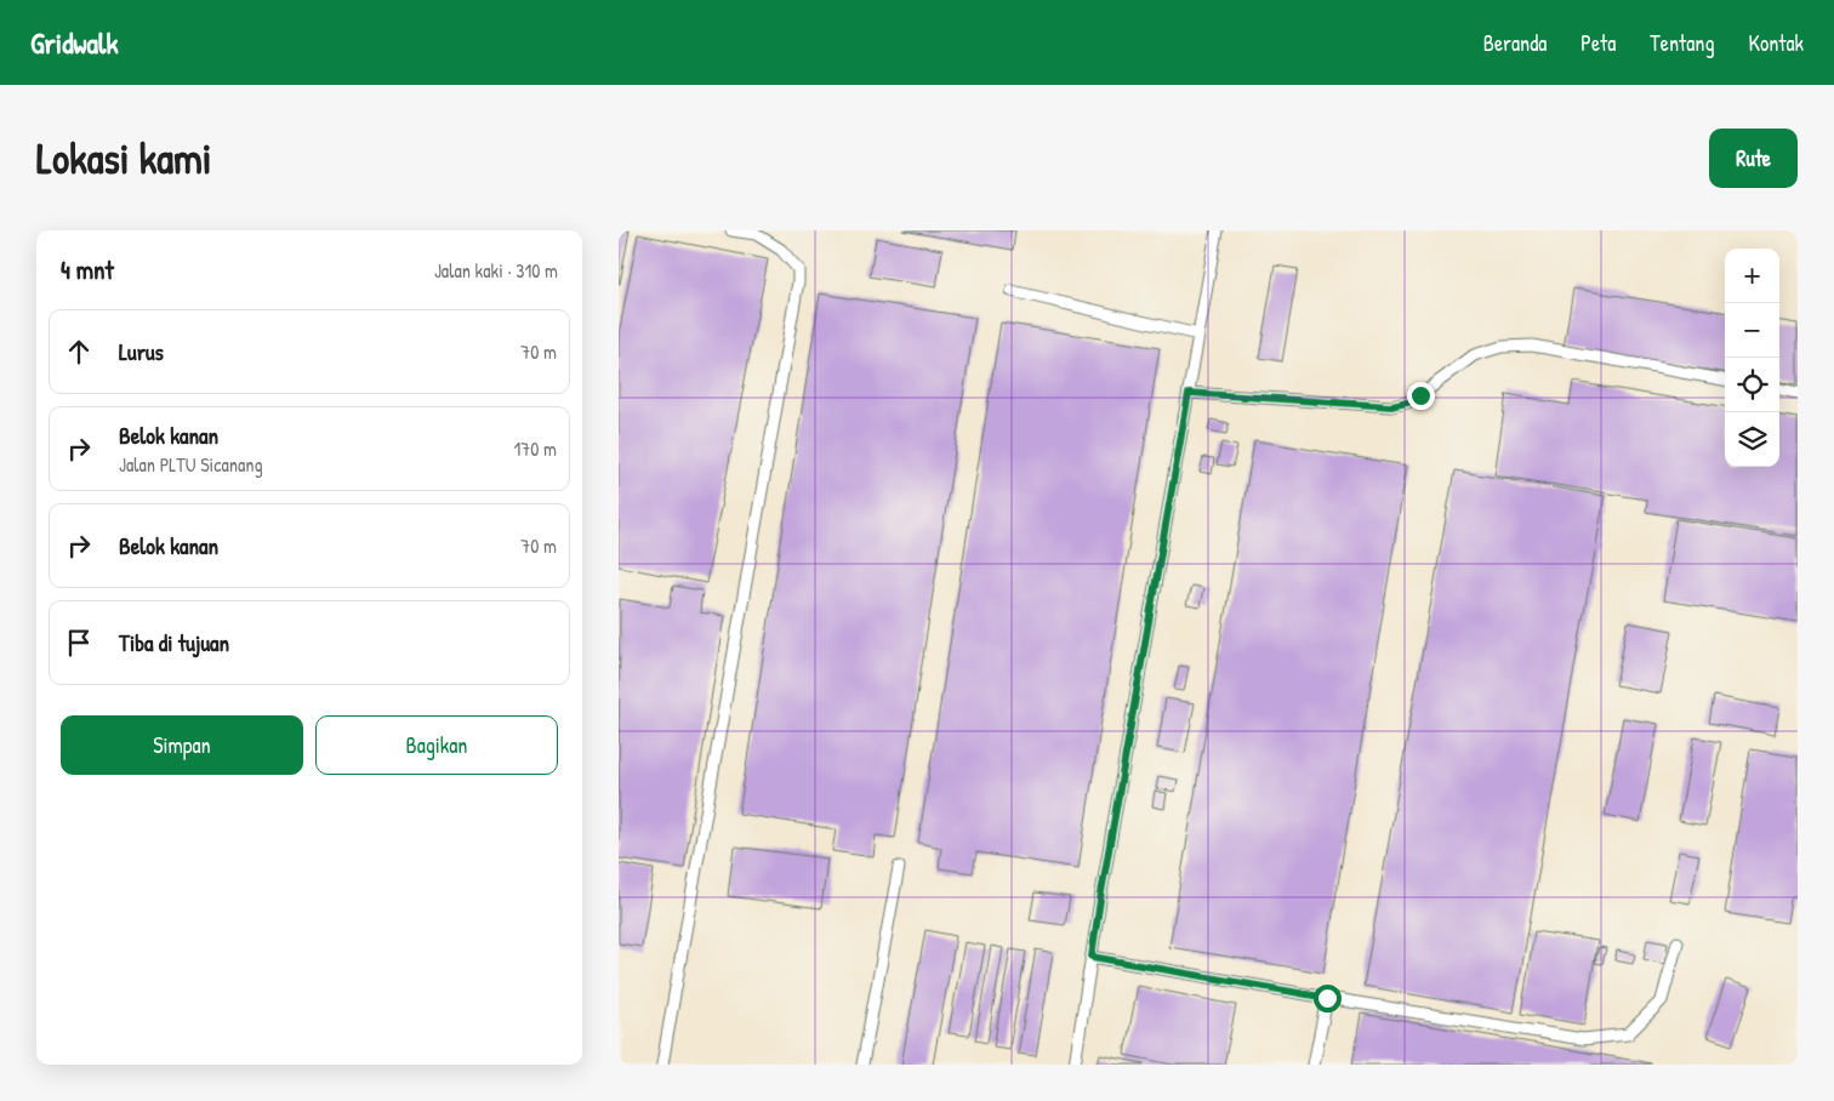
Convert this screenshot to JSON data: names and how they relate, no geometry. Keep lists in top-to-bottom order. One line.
{"page":{"header":"Gridwalk","nav":["Beranda","Peta","Tentang","Kontak"],"buttons":["Rute",["Simpan","Bagikan"]],"title":"Lokasi kami","heading":["4 mnt","Jalan kaki · 310 m"],"map_buttons":["+","−"],"list":[["Lurus","70 m"],["Belok kanan","Jalan PLTU Sicanang","170 m"],["Belok kanan","70 m"],"Tiba di tujuan"]}}
